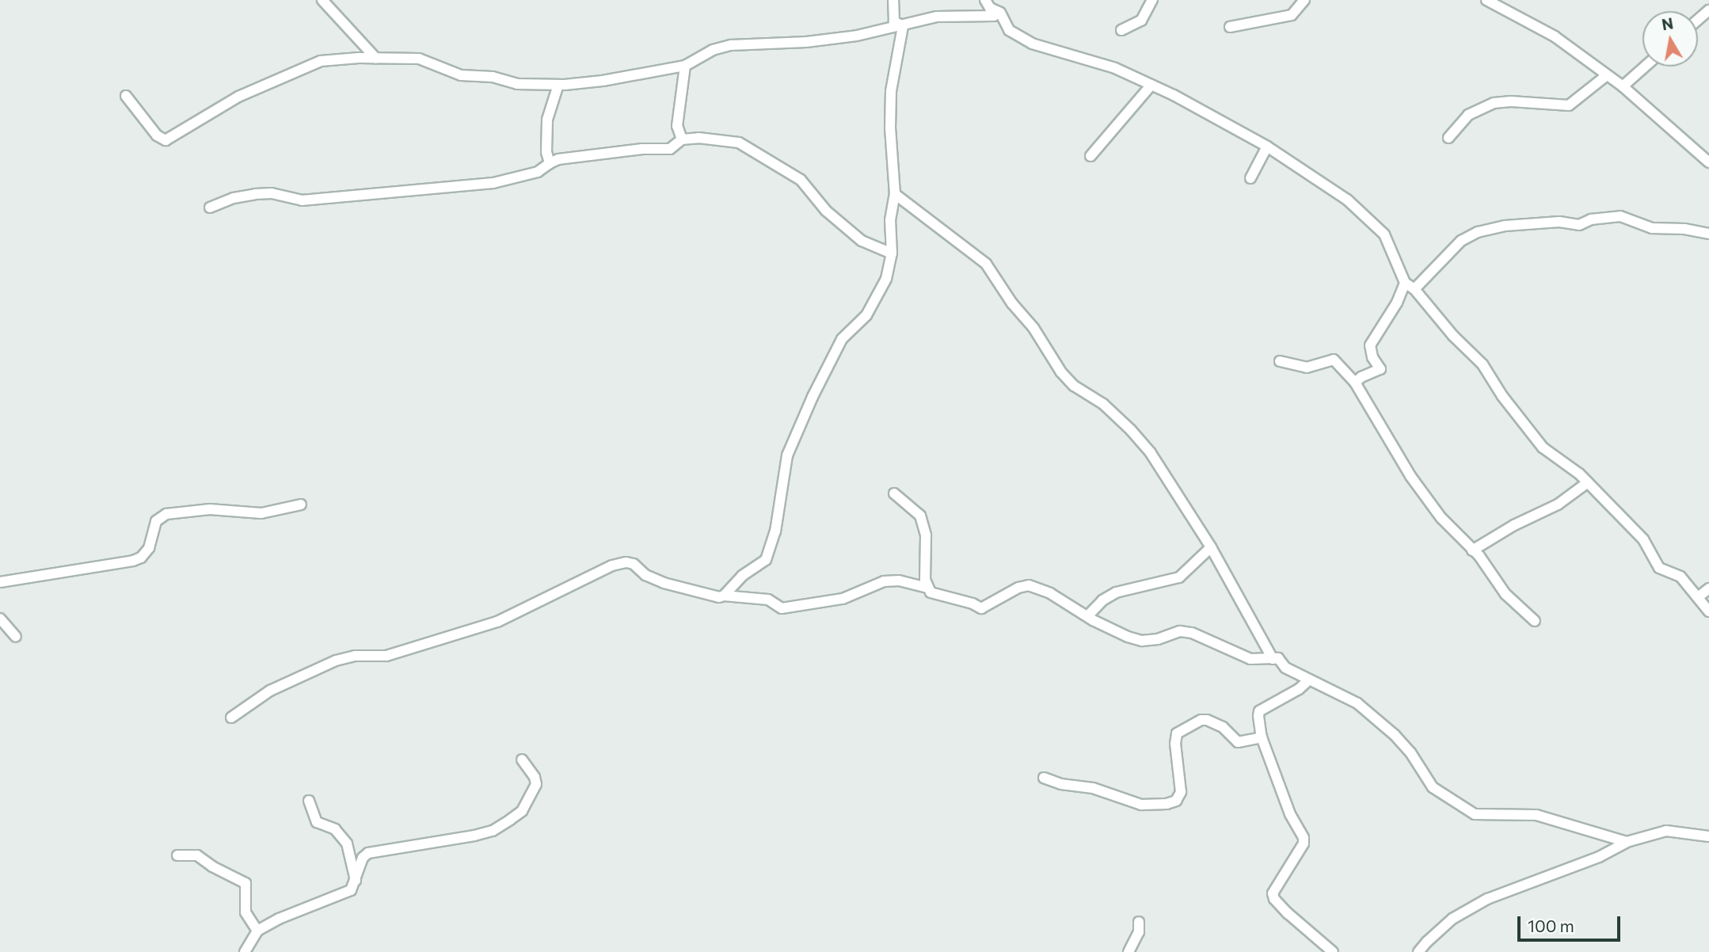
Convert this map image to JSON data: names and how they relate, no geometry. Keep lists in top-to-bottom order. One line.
{"scale_bar":"100 m","north":"top"}
